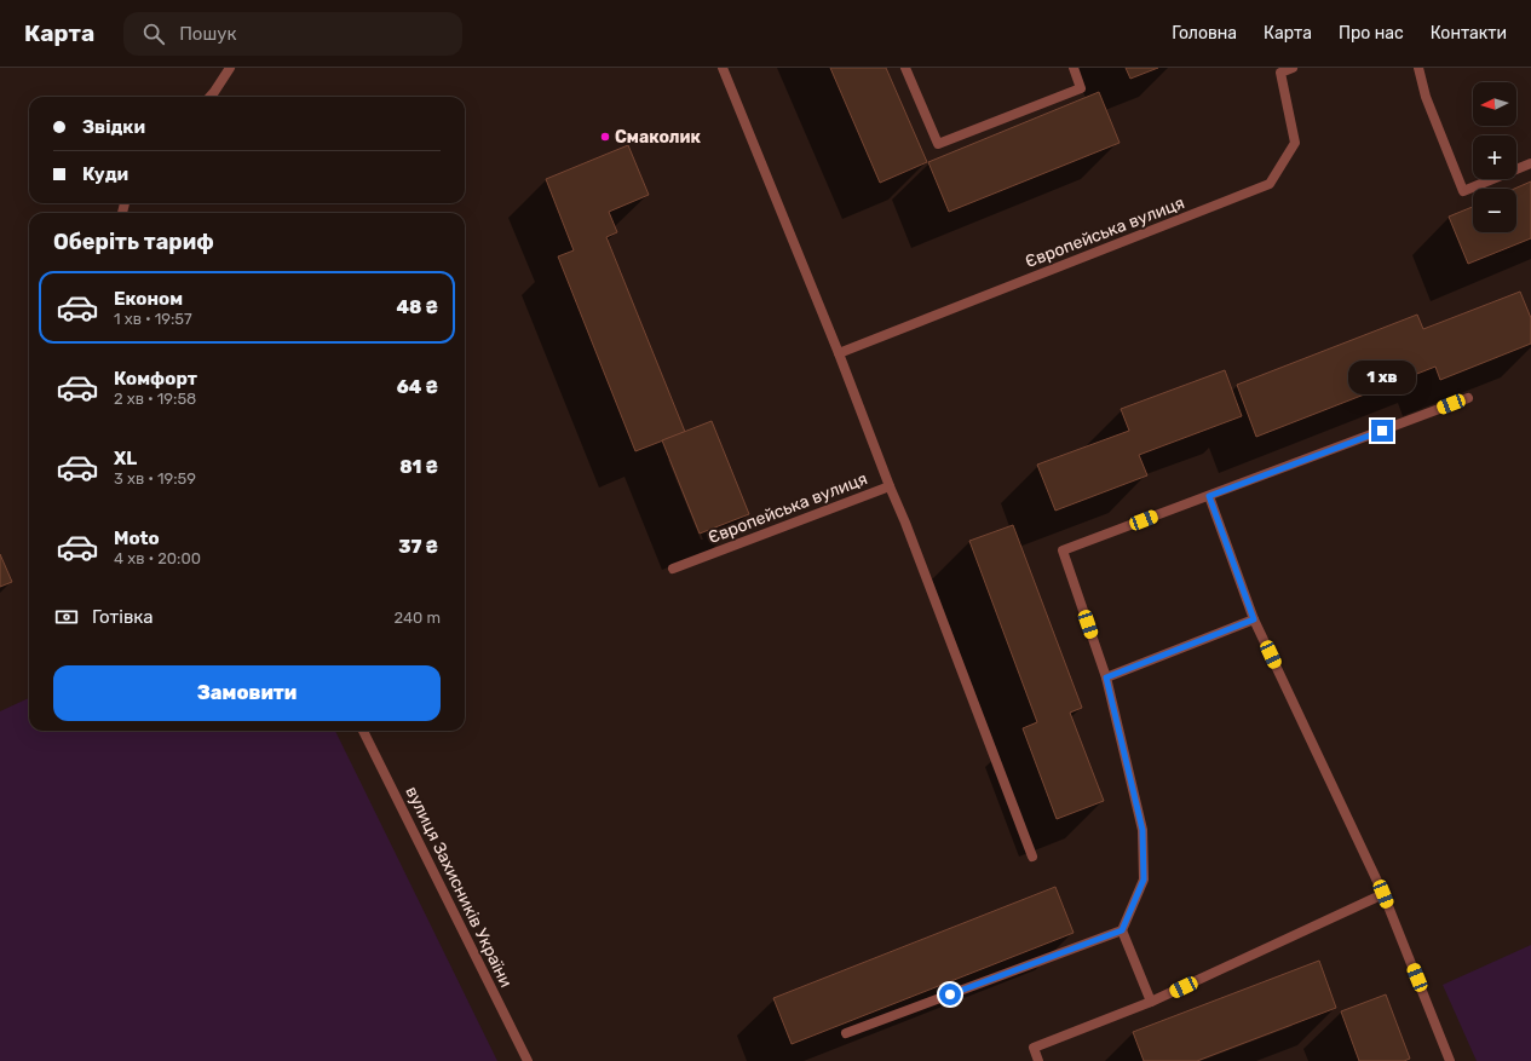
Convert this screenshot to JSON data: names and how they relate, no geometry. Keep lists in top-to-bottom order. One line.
{"streets":{"street":["Європейська вулиця","вулиця Захисників України"]},"places":["Смаколик"],"north":"left","page":{"header":"Карта","search":"Пошук","nav":["Головна","Карта","Про нас","Контакти"],"map_buttons":["+","−"],"banner":["Звідки","Куди"],"heading":"Оберіть тариф","list":[{"name":"Економ","note":"1 хв · 19:57","value":"48 ₴"},{"name":"Комфорт","note":"2 хв · 19:58","value":"64 ₴"},{"name":"XL","note":"3 хв · 19:59","value":"81 ₴"},{"name":"Moto","note":"4 хв · 20:00","value":"37 ₴"}],"bubble":"1 хв","pay":["Готівка","240 m"],"buttons":"Замовити"}}
